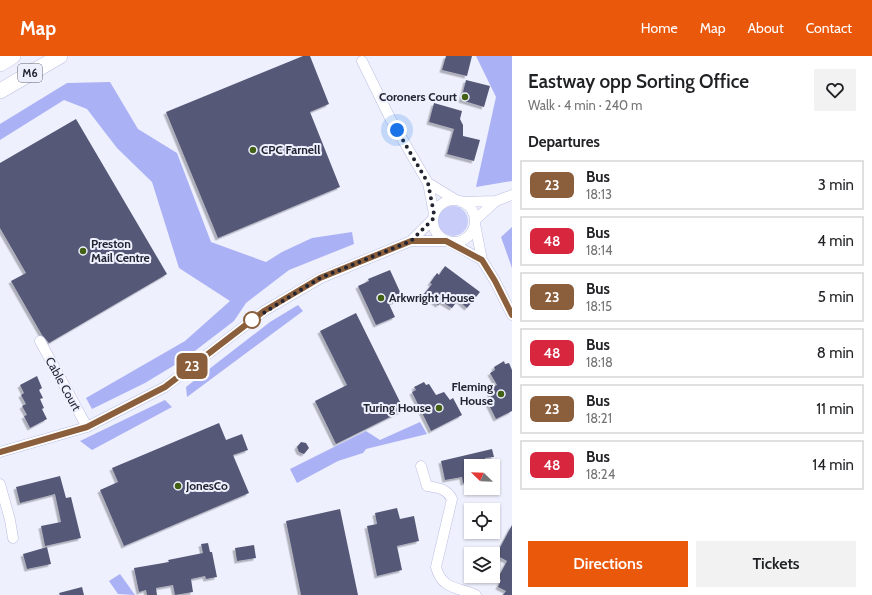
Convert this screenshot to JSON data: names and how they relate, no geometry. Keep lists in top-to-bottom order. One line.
{"streets":{"highway":["M6"],"street":["Cable Court"]},"places":["Coroners Court","CPC Farnell","Preston Mail Centre","Arkwright House","Fleming House","Turing House","JonesCo"],"lines":["bus line 23"],"north":"top left","page":{"header":"Map","nav":["Home","Map","About","Contact"],"on_map":"23","heading":[["Eastway opp Sorting Office","Walk · 4 min · 240 m"],"Departures"],"list":[{"mark":"23","name":"Bus","note":"18:13","value":"3 min"},{"mark":"48","name":"Bus","note":"18:14","value":"4 min"},{"mark":"23","name":"Bus","note":"18:15","value":"5 min"},{"mark":"48","name":"Bus","note":"18:18","value":"8 min"},{"mark":"23","name":"Bus","note":"18:21","value":"11 min"},{"mark":"48","name":"Bus","note":"18:24","value":"14 min"}],"buttons":["Directions","Tickets"]}}
